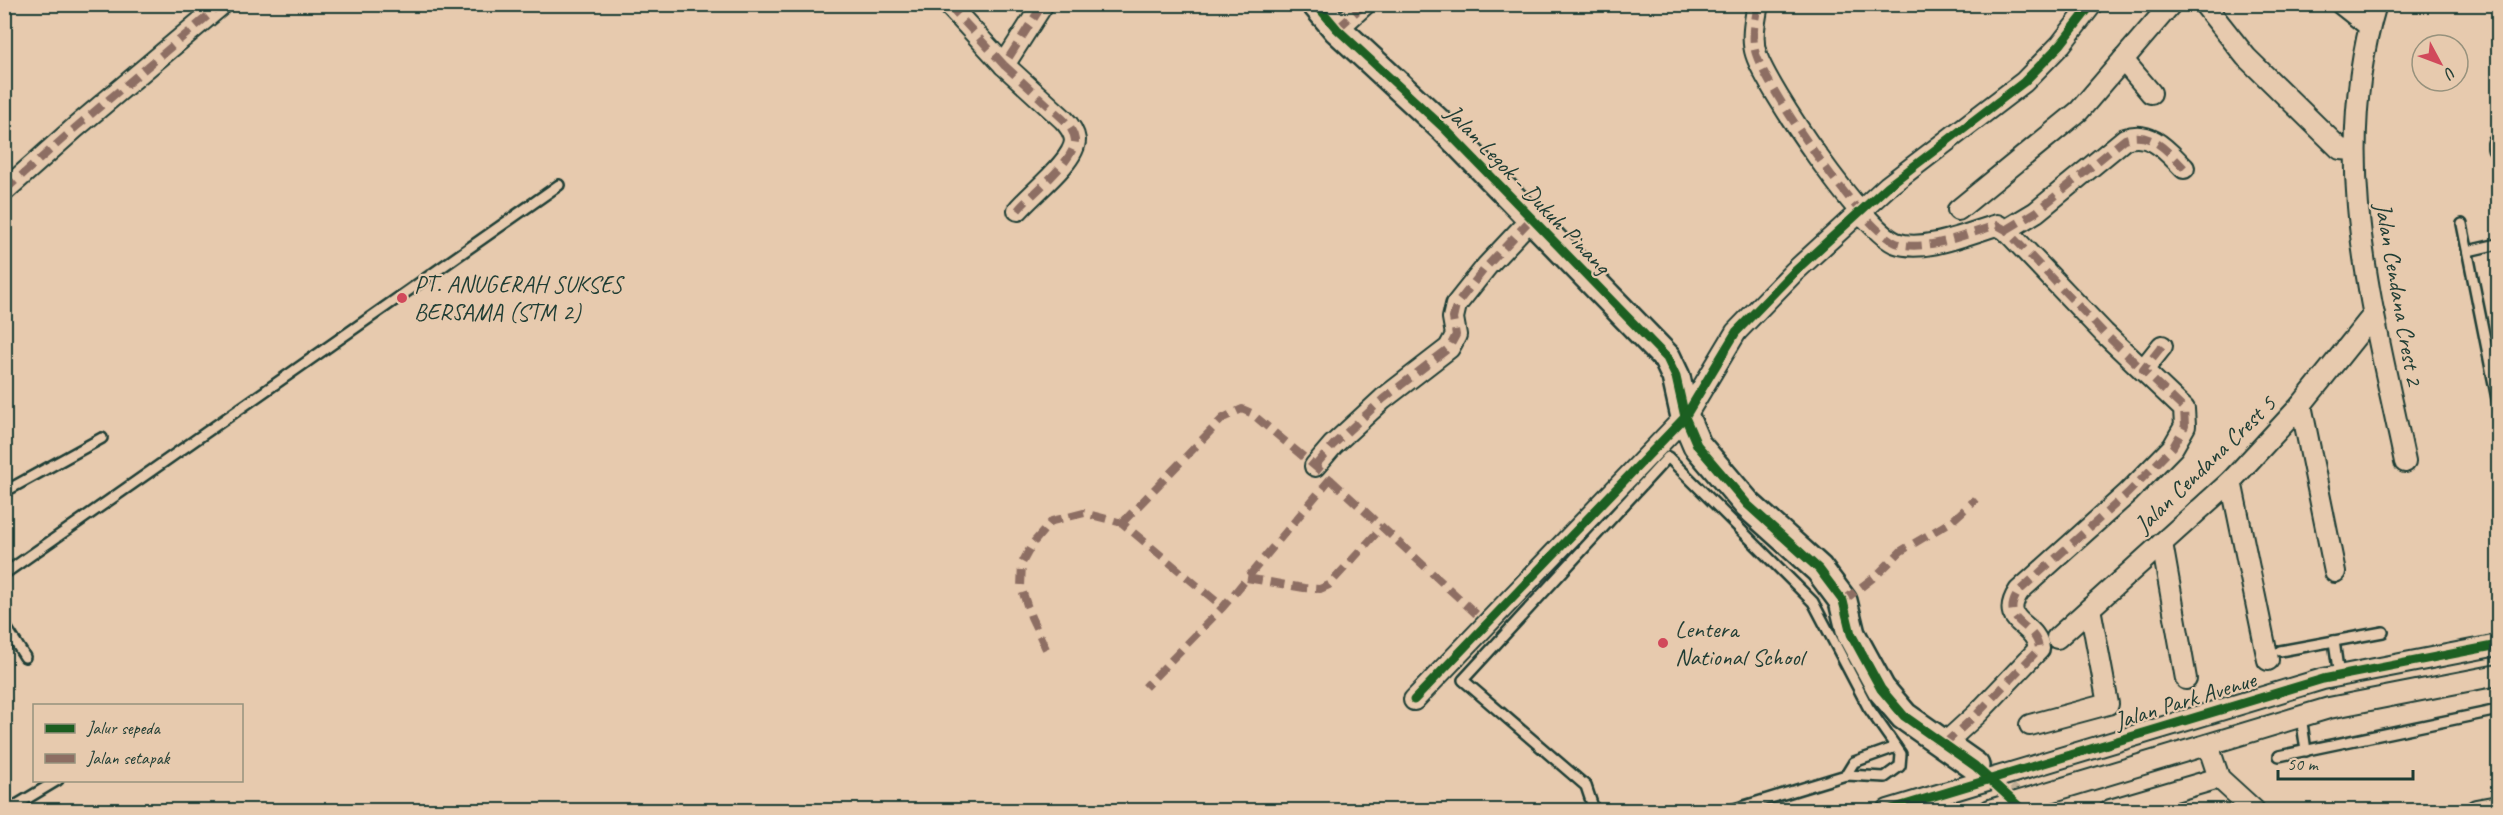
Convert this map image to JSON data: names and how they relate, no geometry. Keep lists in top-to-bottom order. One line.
{"streets":{"street":["Jalan Legok - Dukuh Pinang","Jalan Cendana Crest 2","Jalan Cendana Crest 5","Jalan Park Avenue"]},"crossings":[["Jalan Cendana Crest 2","Jalan Cendana Crest 5"]],"places":["PT. ANUGERAH SUKSES BERSAMA (STM 2)","Lentera National School"],"legend":["Jalur sepeda","Jalan setapak"],"scale_bar":"50 m","north":"bottom right"}
